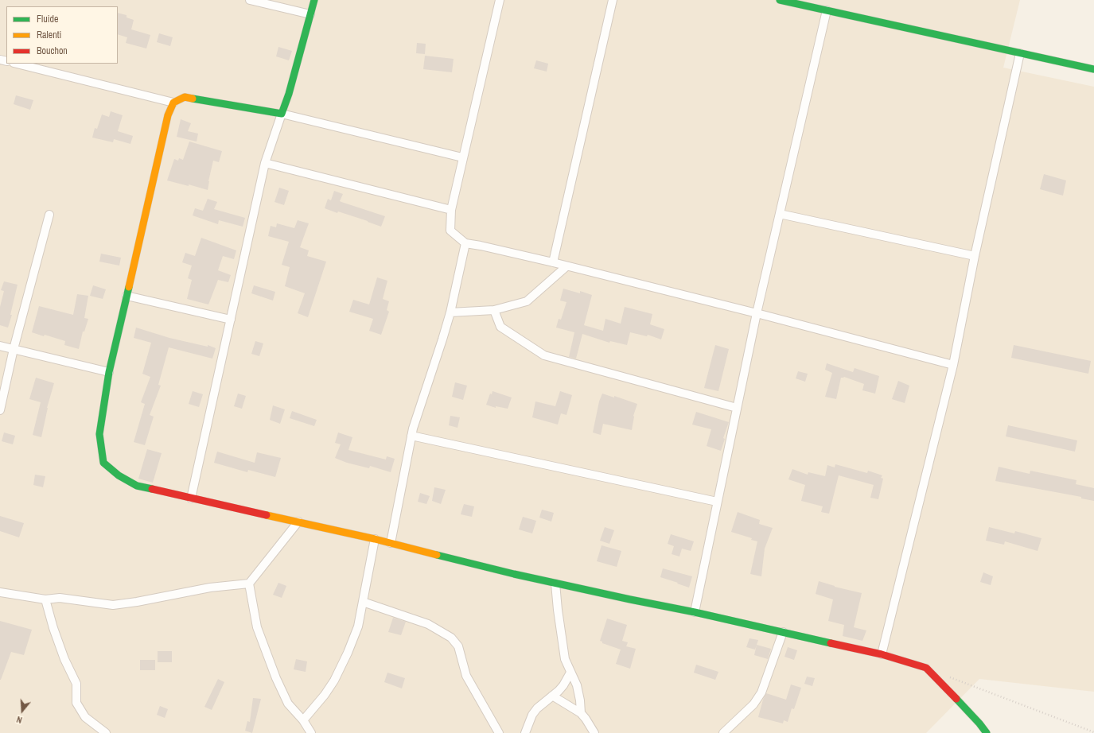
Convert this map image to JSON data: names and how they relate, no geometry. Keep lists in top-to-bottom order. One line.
{"legend":["Fluide","Ralenti","Bouchon"],"north":"bottom"}
